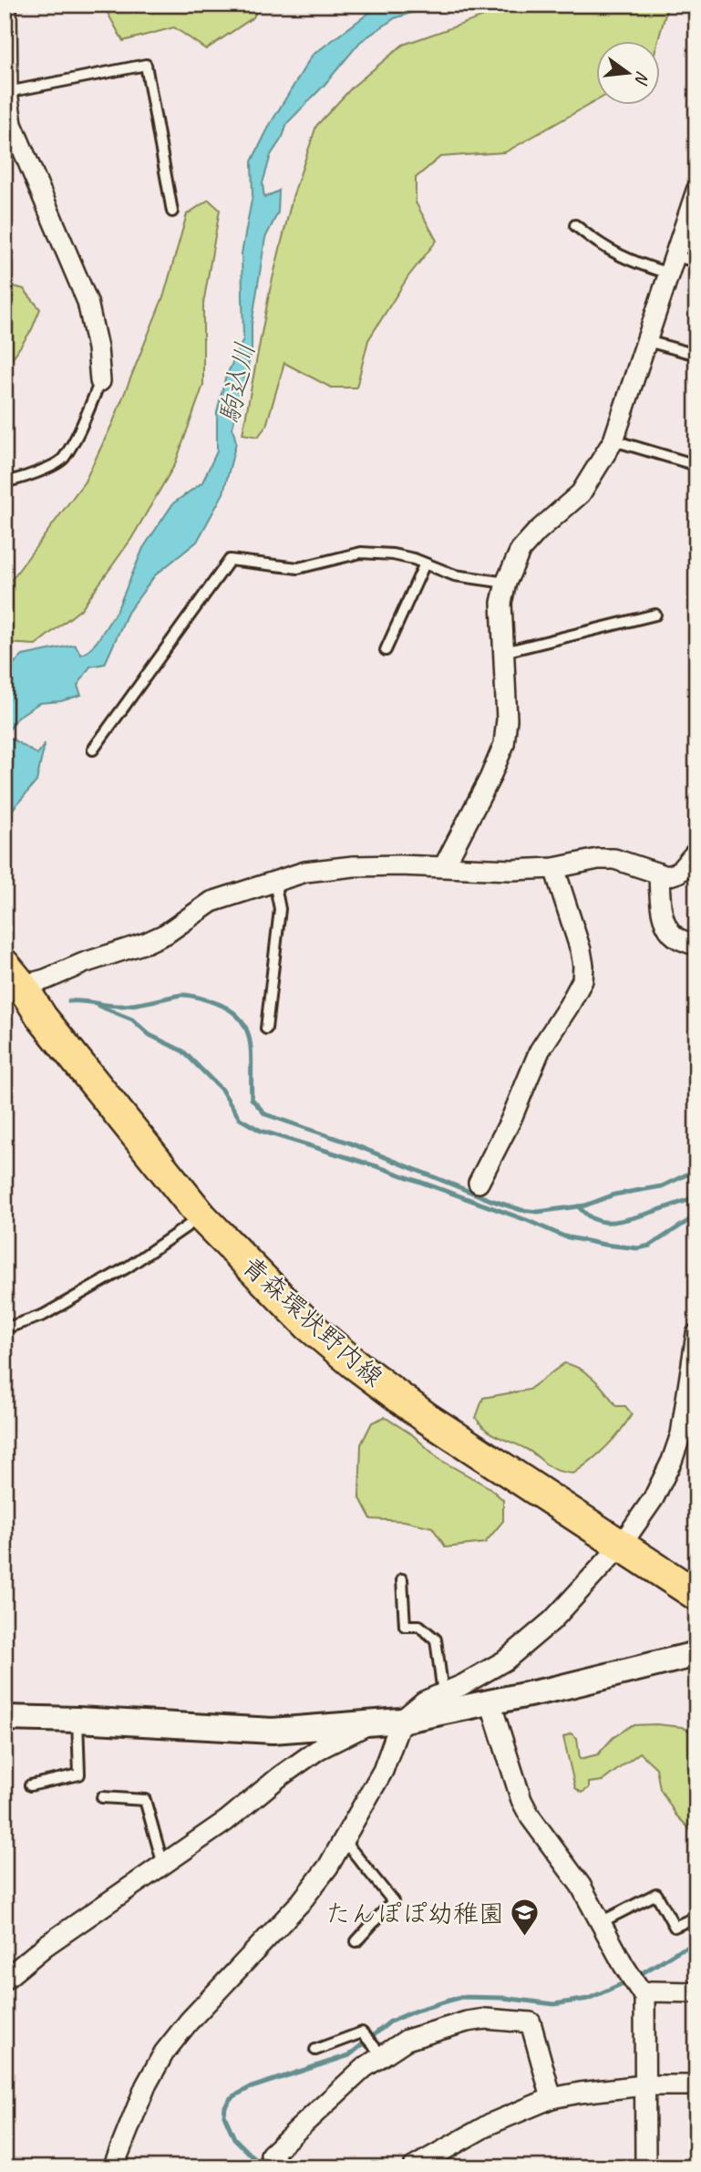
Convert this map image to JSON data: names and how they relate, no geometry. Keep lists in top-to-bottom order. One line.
{"streets":{"main road":["青森環状野内線"]},"water":["駒込川"],"places":{"school or university":["たんぽぽ幼稚園"]},"north":"right"}
